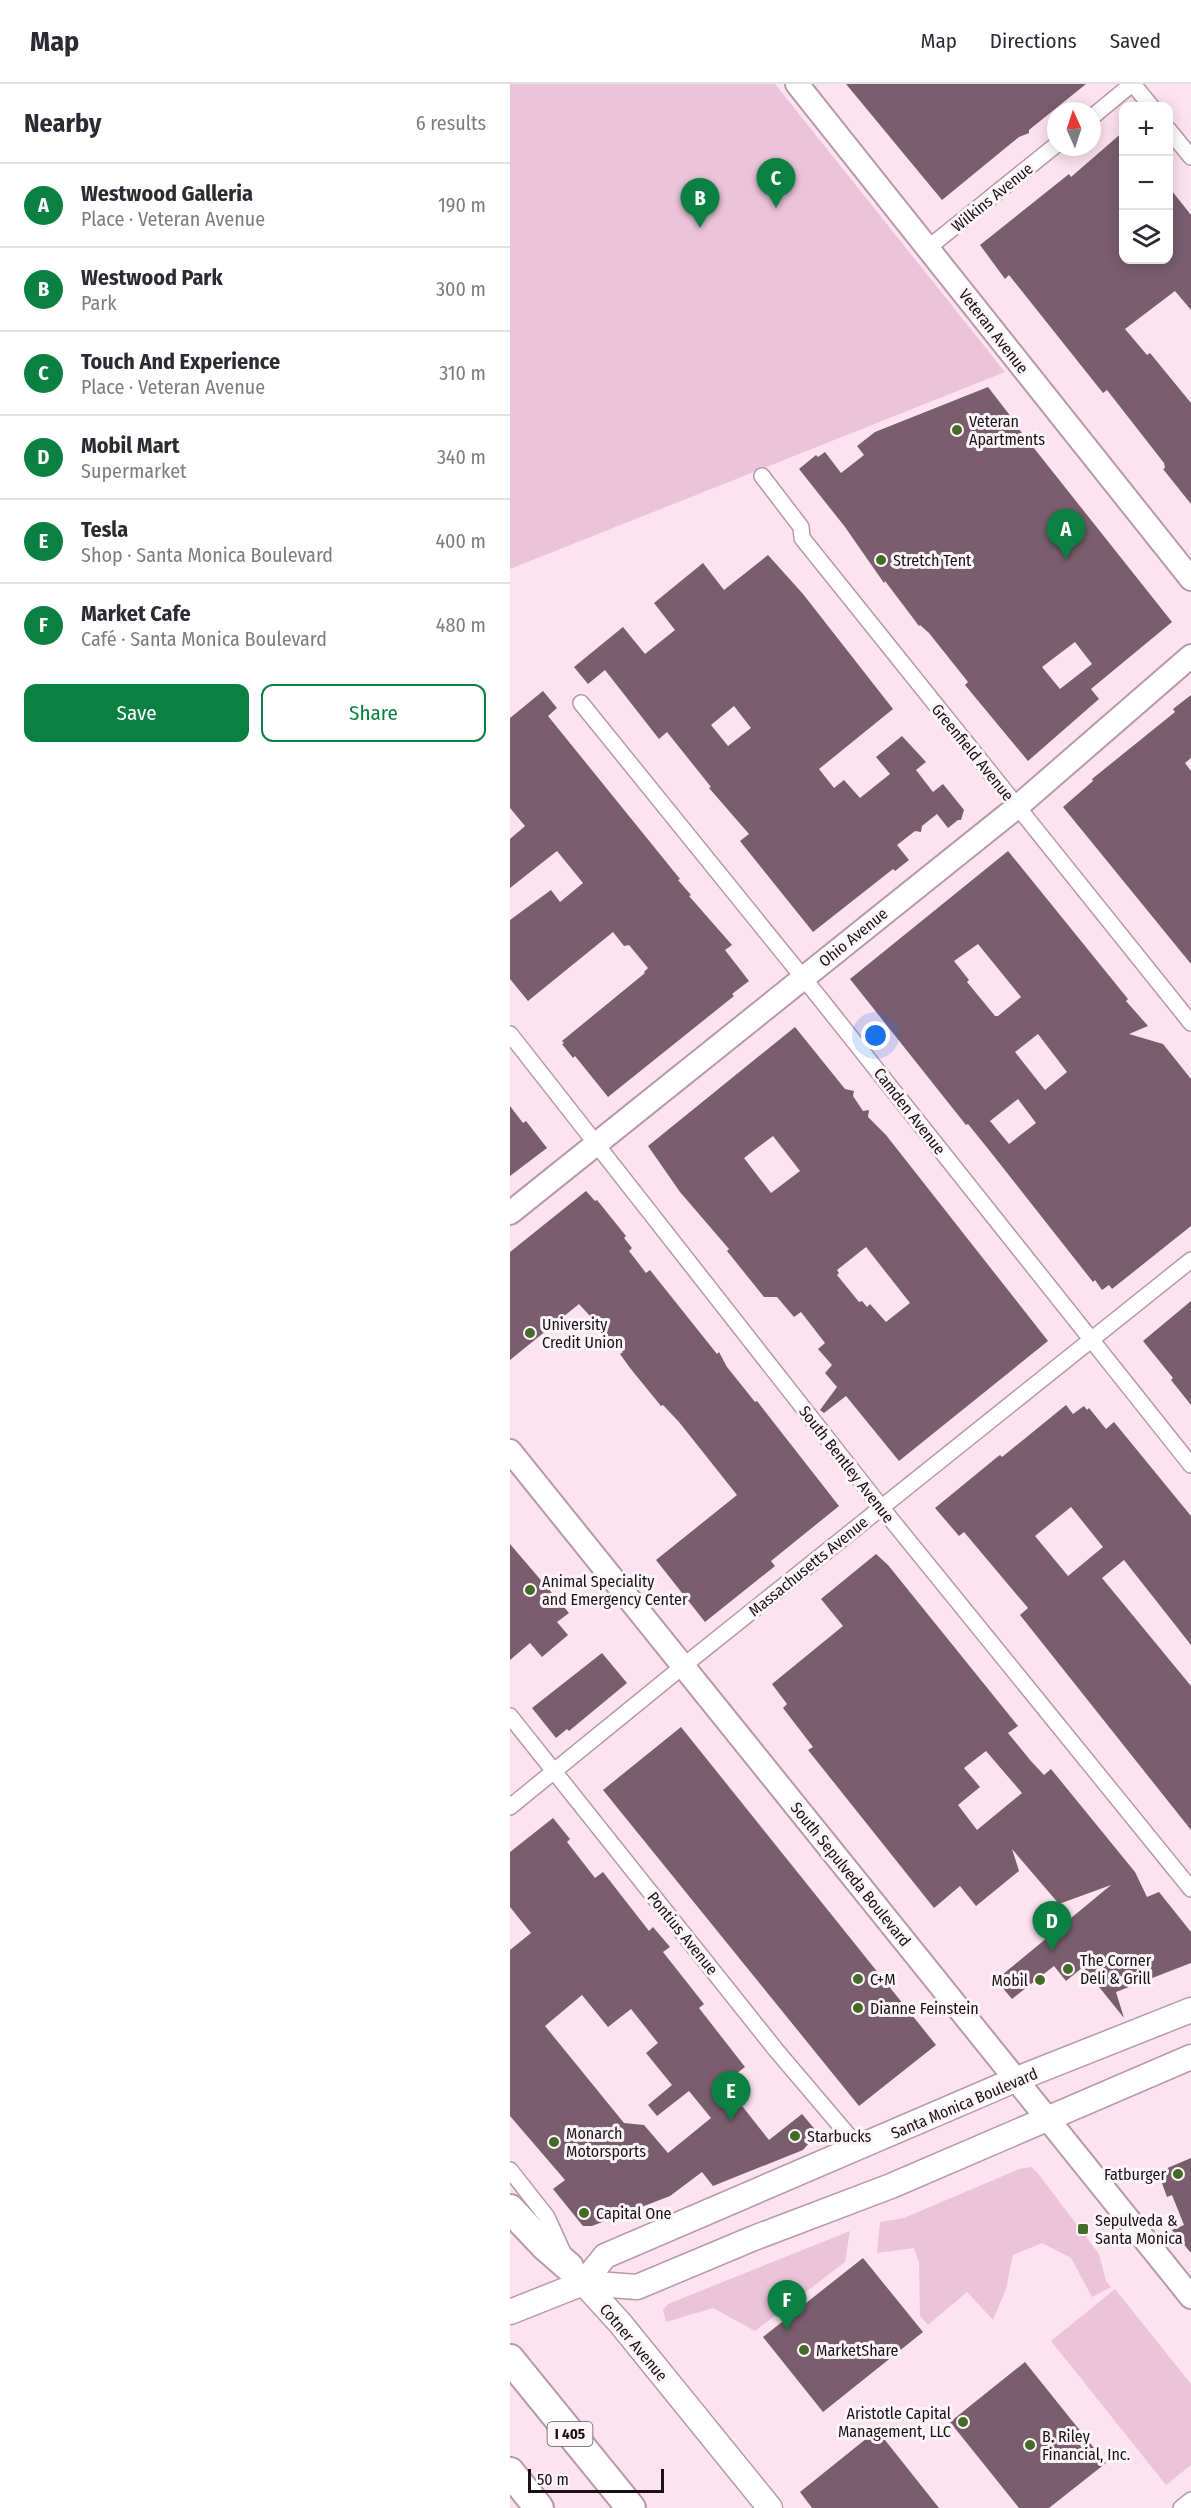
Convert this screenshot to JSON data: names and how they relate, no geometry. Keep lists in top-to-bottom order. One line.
{"streets":{"highway":["I 405"],"main road":["Santa Monica Boulevard","Cotner Avenue"],"street":["Wilkins Avenue","Veteran Avenue","Greenfield Avenue","Ohio Avenue","Camden Avenue","South Bentley Avenue","Massachusetts Avenue","South Sepulveda Boulevard","Pontius Avenue"]},"crossings":[["Wilkins Avenue","Veteran Avenue"],["Greenfield Avenue","Ohio Avenue"],["Ohio Avenue","Camden Avenue"],["Ohio Avenue","South Bentley Avenue"],["Camden Avenue","Massachusetts Avenue"],["South Bentley Avenue","Massachusetts Avenue"],["Massachusetts Avenue","South Sepulveda Boulevard"],["Massachusetts Avenue","Pontius Avenue"],["South Sepulveda Boulevard","Santa Monica Boulevard"],["Pontius Avenue","Santa Monica Boulevard"],["Santa Monica Boulevard","Cotner Avenue"]],"places":{"other":["Veteran Apartments","Stretch Tent","University Credit Union","Animal Speciality and Emergency Center","The Corner Deli & Grill","C+M","Mobil","Dianne Feinstein","Starbucks","Monarch Motorsports","Fatburger","Capital One","MarketShare","Aristotle Capital Management, LLC","B. Riley Financial, Inc."],"transit":["Sepulveda & Santa Monica"]},"scale_bar":"50 m","north":"top","page":{"header":"Map","nav":["Map","Directions","Saved"],"heading":["Nearby","6 results"],"map_buttons":["+","−"],"pins":["C","B","A","D","E","F"],"list":[{"mark":"A","name":"Westwood Galleria","note":"Place · Veteran Avenue","value":"190 m"},{"mark":"B","name":"Westwood Park","note":"Park","value":"300 m"},{"mark":"C","name":"Touch And Experience","note":"Place · Veteran Avenue","value":"310 m"},{"mark":"D","name":"Mobil Mart","note":"Supermarket","value":"340 m"},{"mark":"E","name":"Tesla","note":"Shop · Santa Monica Boulevard","value":"400 m"},{"mark":"F","name":"Market Cafe","note":"Café · Santa Monica Boulevard","value":"480 m"}],"buttons":["Save","Share"],"scale":"50 m"}}
